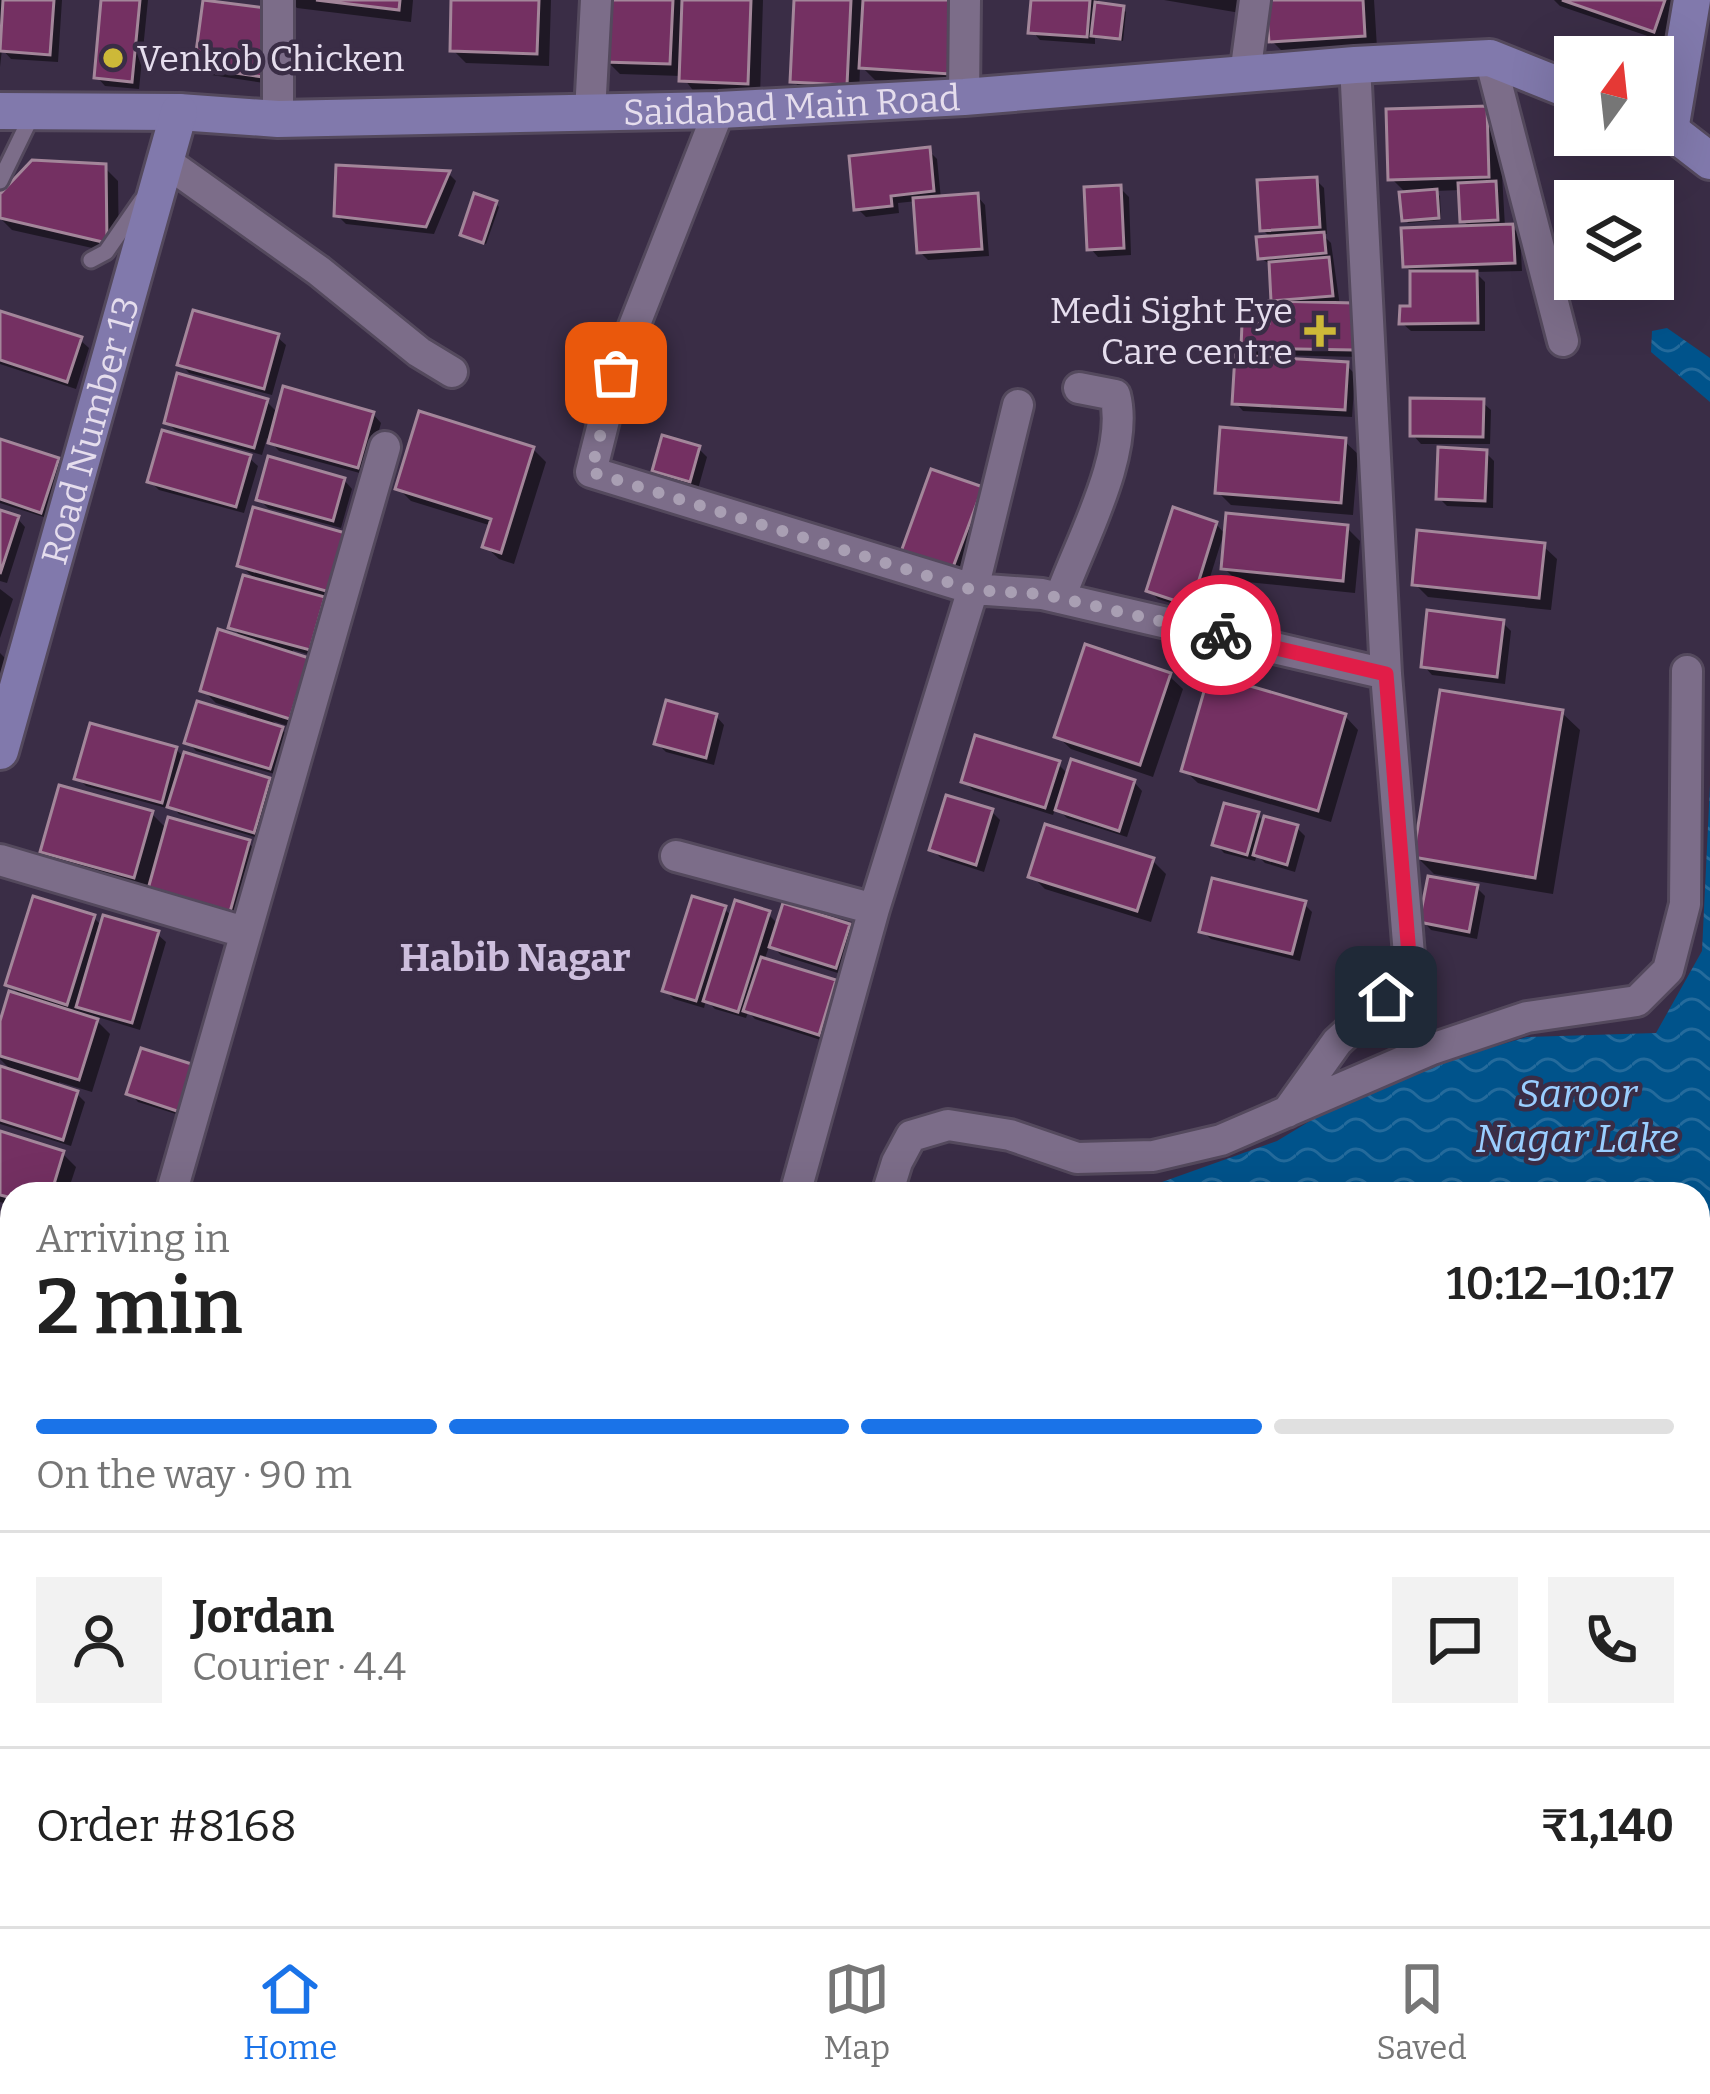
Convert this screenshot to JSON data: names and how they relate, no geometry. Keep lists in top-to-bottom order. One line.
{"streets":{"main road":["Saidabad Main Road","Road Number 13"]},"crossings":[["Saidabad Main Road","Road Number 13"]],"districts":["Habib Nagar"],"water":["Saroor Nagar Lake"],"places":{"other":["Venkob Chicken"],"health":["Medi Sight Eye Care centre"]},"north":"top","page":{"heading":["2 min","Arriving in","10:12–10:17"],"panel":["Jordan","Courier · 4.4","Order #8168","₹1,140"],"bar":"On the way · 90 m","tabs":["Home","Map","Saved"]}}
